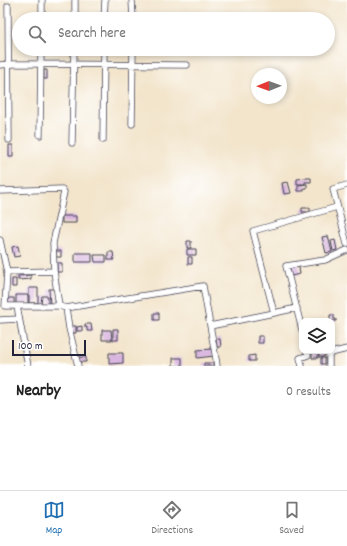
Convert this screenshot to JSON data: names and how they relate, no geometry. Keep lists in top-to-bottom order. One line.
{"scale_bar":"100 m","north":"left","page":{"search":"Search here","scale":"100 m","heading":["Nearby","0 results"],"nav":["Map","Directions","Saved"]}}
